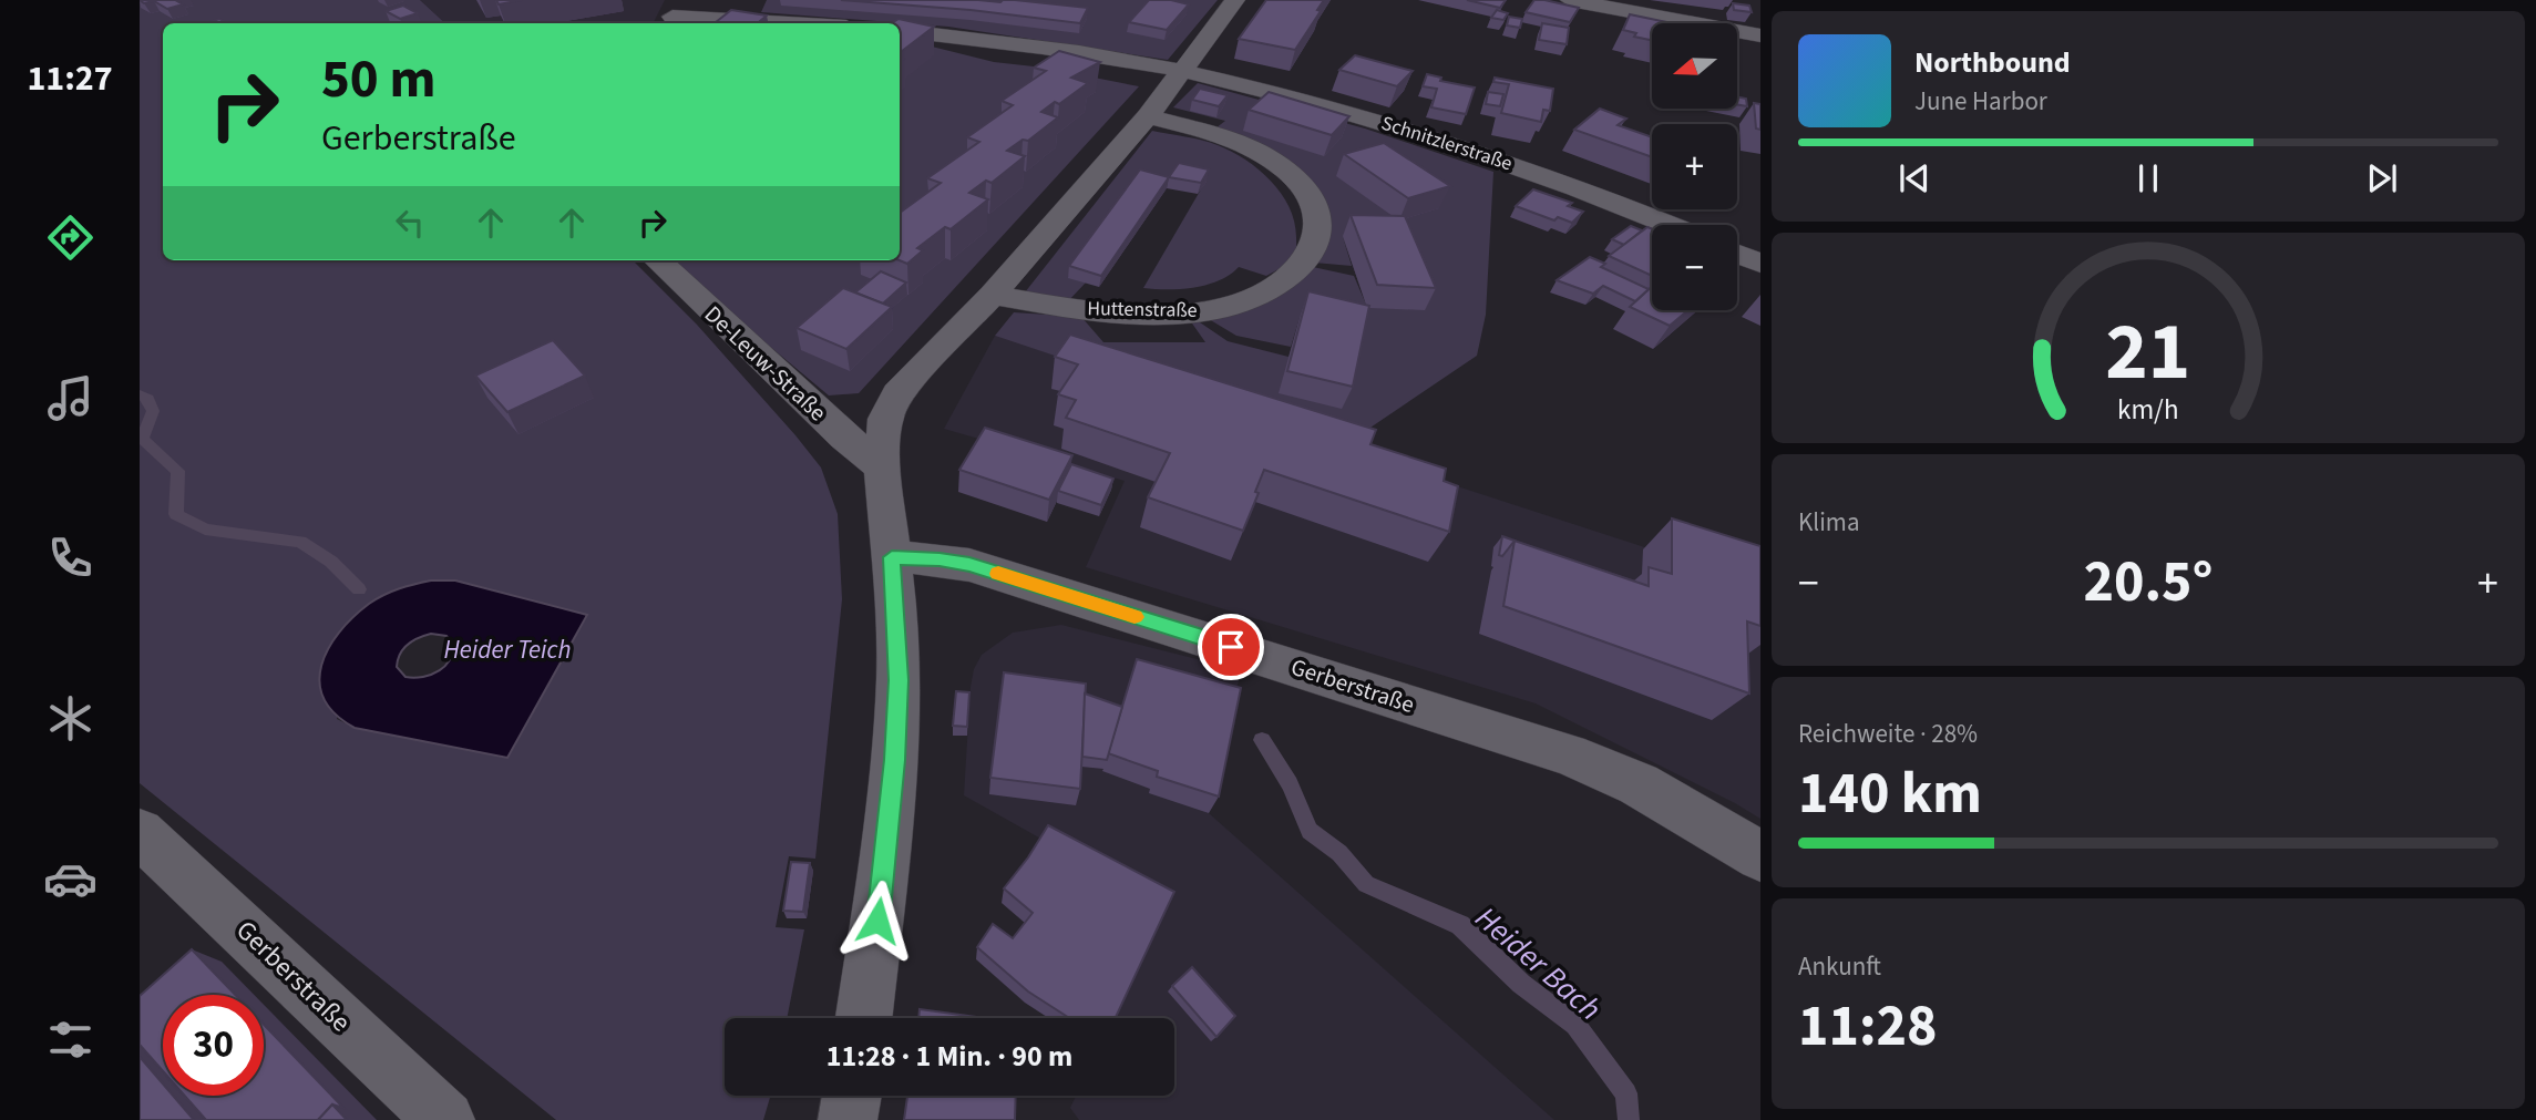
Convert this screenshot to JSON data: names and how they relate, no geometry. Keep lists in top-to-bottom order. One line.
{"streets":{"street":["Schnitzlerstraße","Huttenstraße","De-Leuw-Straße","Gerberstraße"]},"water":["Heider Teich","Heider Bach"],"north":"left","page":{"tabs":"11:27","map_buttons":["+","−"],"turn":["50 m","Gerberstraße"],"song":["Northbound","June Harbor"],"tile":["Klima",["Reichweite · 28%","140 km"],["Ankunft","11:28"]],"heat":["−","20.5°","+"],"limit":"30","trip":"11:28 · 1 Min. · 90 m","gauge":["21","km/h"]}}
